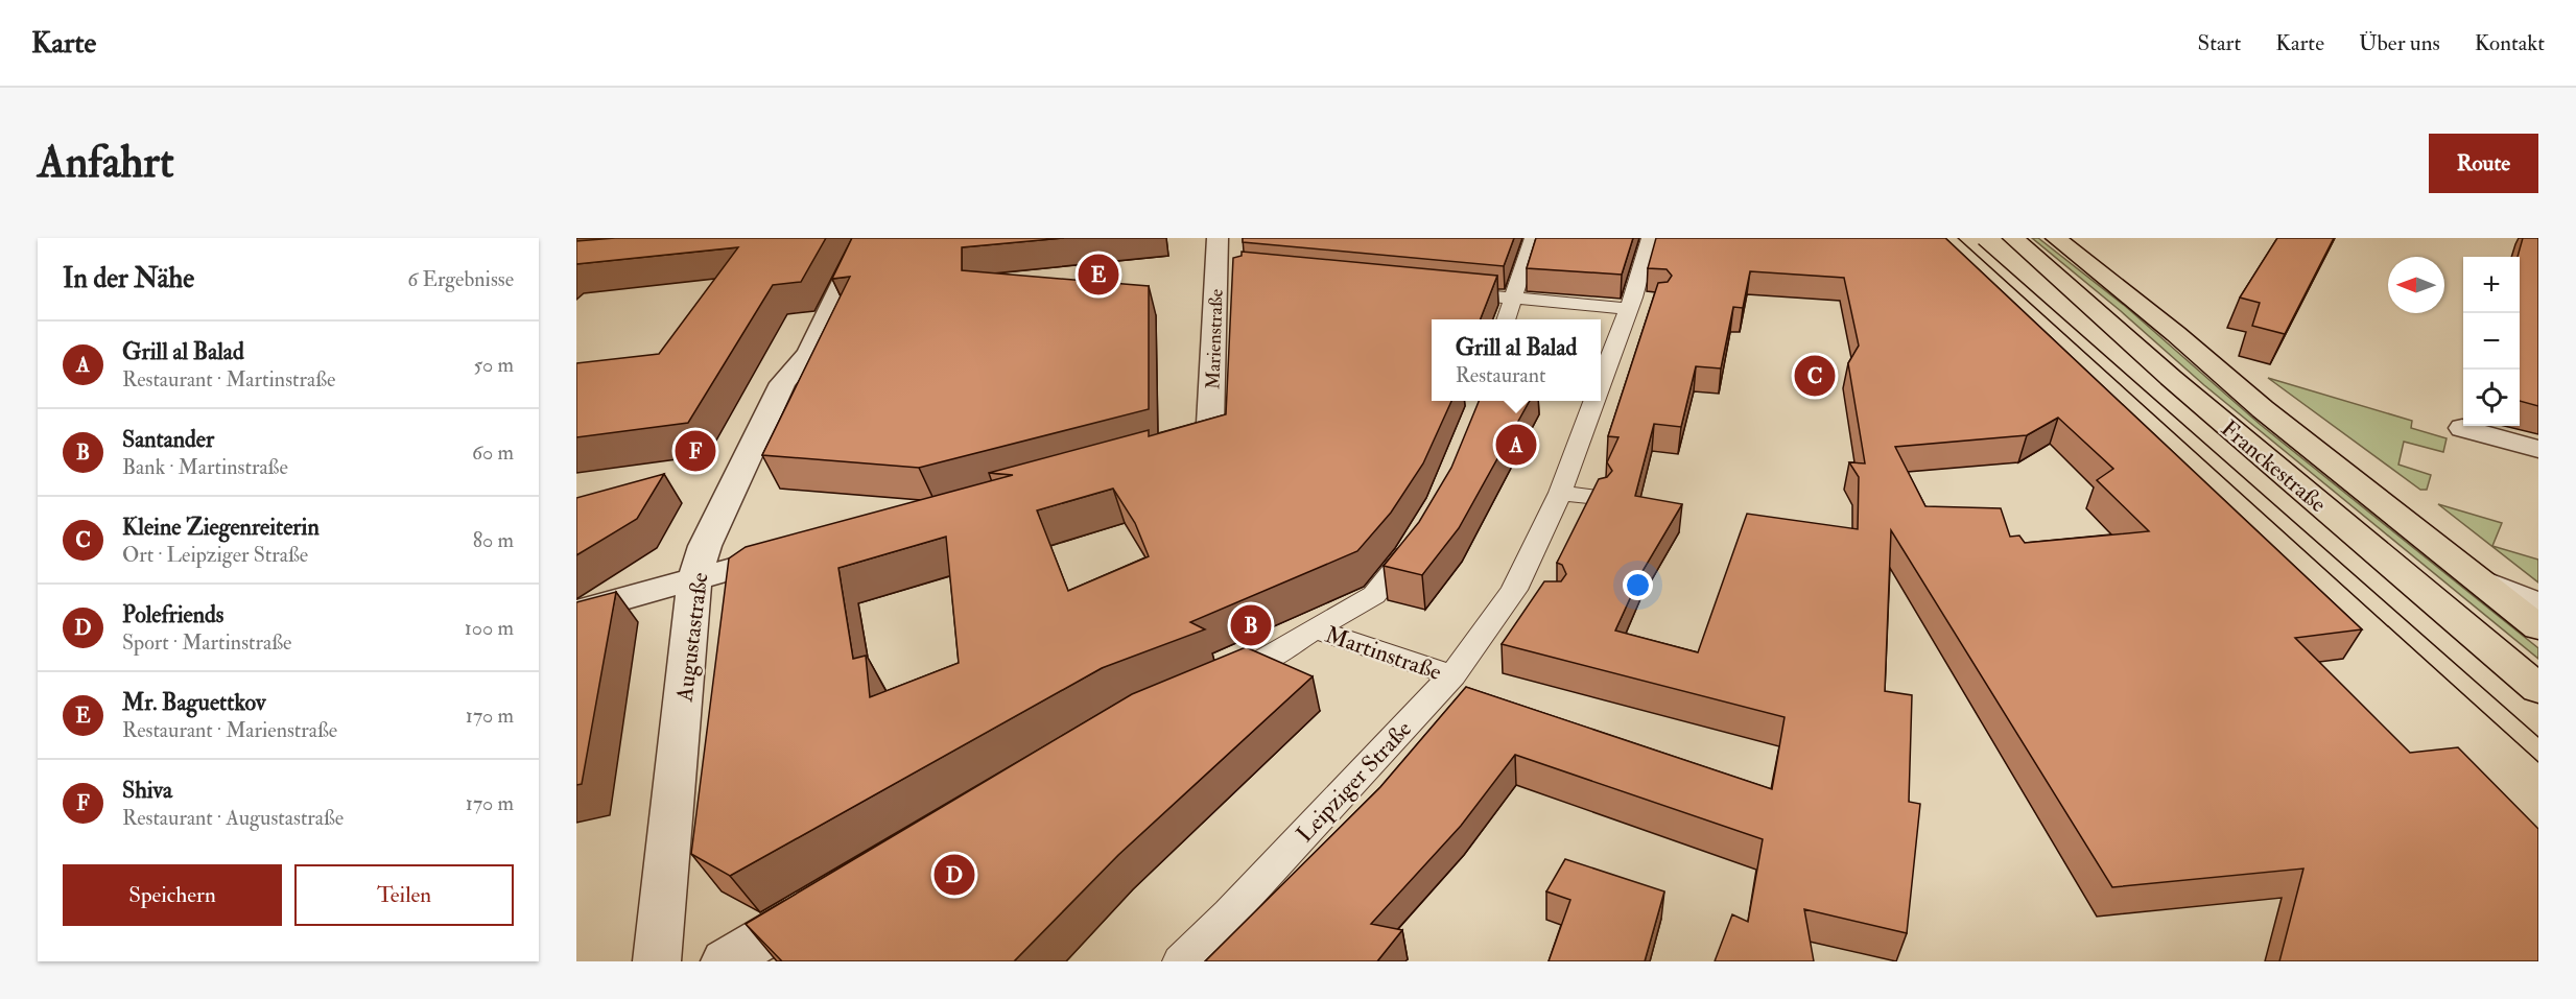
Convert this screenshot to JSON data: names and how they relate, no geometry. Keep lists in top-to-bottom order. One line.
{"streets":{"main road":["Franckestraße"],"street":["Marienstraße","Augustastraße","Martinstraße","Leipziger Straße"]},"crossings":[["Martinstraße","Leipziger Straße"]],"north":"left","page":{"header":"Karte","nav":["Start","Karte","Über uns","Kontakt"],"buttons":["Route",["Speichern","Teilen"]],"title":"Anfahrt","heading":["In der Nähe","6 Ergebnisse"],"pins":["E","C","A","F","B","D"],"map_buttons":["+","−"],"list":[{"mark":"A","name":"Grill al Balad","note":"Restaurant · Martinstraße","value":"50 m"},{"mark":"B","name":"Santander","note":"Bank · Martinstraße","value":"60 m"},{"mark":"C","name":"Kleine Ziegenreiterin","note":"Ort · Leipziger Straße","value":"80 m"},{"mark":"D","name":"Polefriends","note":"Sport · Martinstraße","value":"100 m"},{"mark":"E","name":"Mr. Baguettkov","note":"Restaurant · Marienstraße","value":"170 m"},{"mark":"F","name":"Shiva","note":"Restaurant · Augustastraße","value":"170 m"}],"popup":["Grill al Balad","Restaurant"]}}
